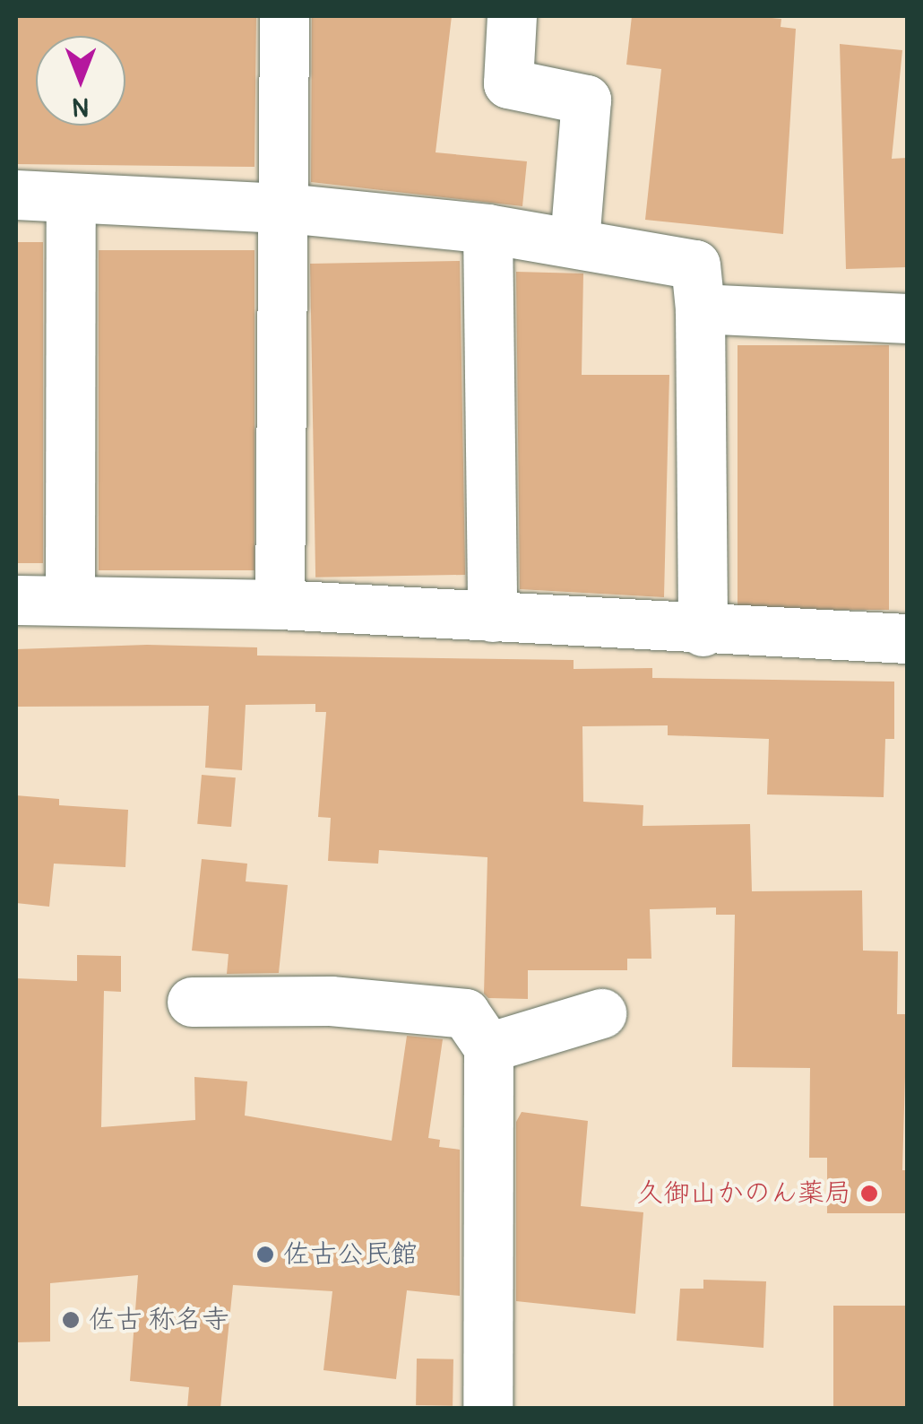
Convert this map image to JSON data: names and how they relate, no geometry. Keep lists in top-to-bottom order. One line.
{"places":["久御山かのん薬局","佐古公民館","佐古 称名寺"],"north":"bottom"}
